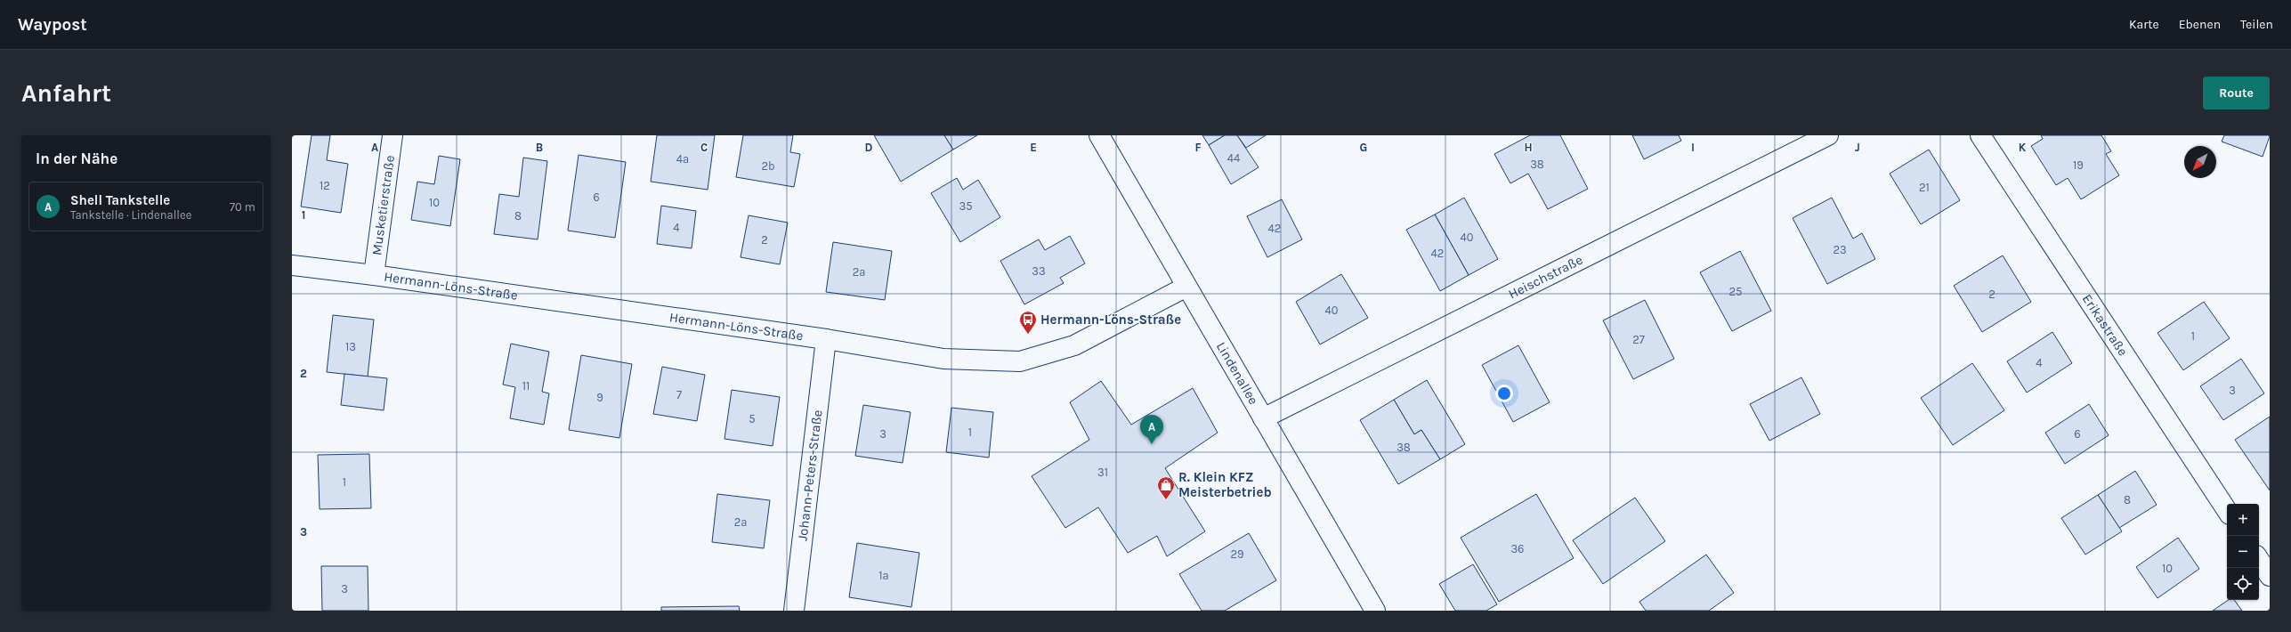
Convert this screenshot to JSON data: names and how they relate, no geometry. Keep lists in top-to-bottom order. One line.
{"streets":{"street":["Musketierstraße","Heischstraße","Hermann-Löns-Straße","Erikastraße","Lindenallee","Johann-Peters-Straße"]},"crossings":[["Musketierstraße","Hermann-Löns-Straße"],["Heischstraße","Lindenallee"],["Hermann-Löns-Straße","Lindenallee"],["Hermann-Löns-Straße","Johann-Peters-Straße"]],"places":{"bus stop":["Hermann-Löns-Straße"],"shop":["R. Klein KFZ Meisterbetrieb"]},"house_numbers":["44","4a","38","19","2b","12","21","6","10","35","8","4","42","40","2","23","42","33","2a","25","2","40","1","27","13","4","11","3","7","9","5","1","3","6","38","31","1","8","2a","36","29","10","1a","3"],"north":"bottom left","page":{"header":"Waypost","nav":["Karte","Ebenen","Teilen"],"buttons":"Route","title":"Anfahrt","heading":"In der Nähe","list":[{"mark":"A","name":"Shell Tankstelle","note":"Tankstelle · Lindenallee","value":"70 m"}],"pins":"A","map_buttons":["+","−"]},"grid":{"columns":["A","B","C","D","E","F","G","H","I","J","K"],"rows":["1","2","3"]}}
